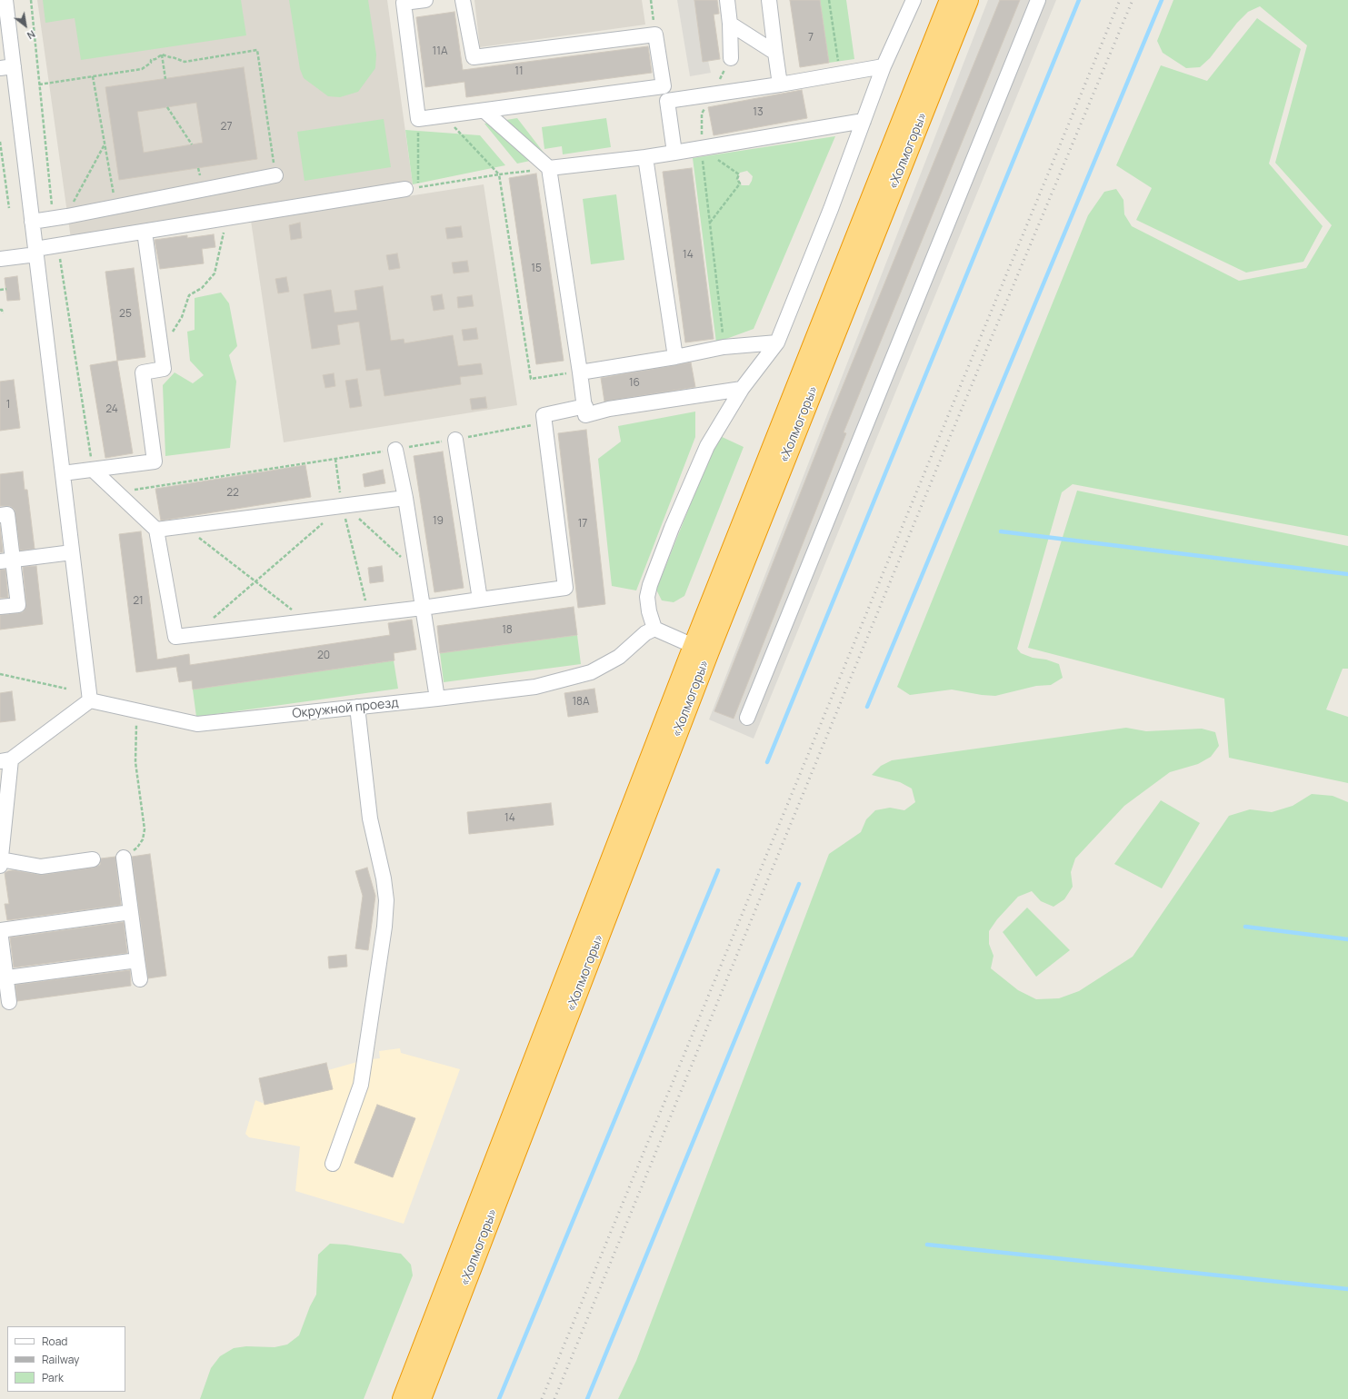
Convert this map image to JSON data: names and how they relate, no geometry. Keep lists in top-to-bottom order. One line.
{"streets":{"highway":["«Холмогоры»"],"street":["Окружной проезд"]},"house_numbers":["7","11А","11","13","27","14","15","25","16","1","24","22","19","17","21","18","20","18А","14"],"legend":["Road","Railway","Park"],"north":"bottom right"}
